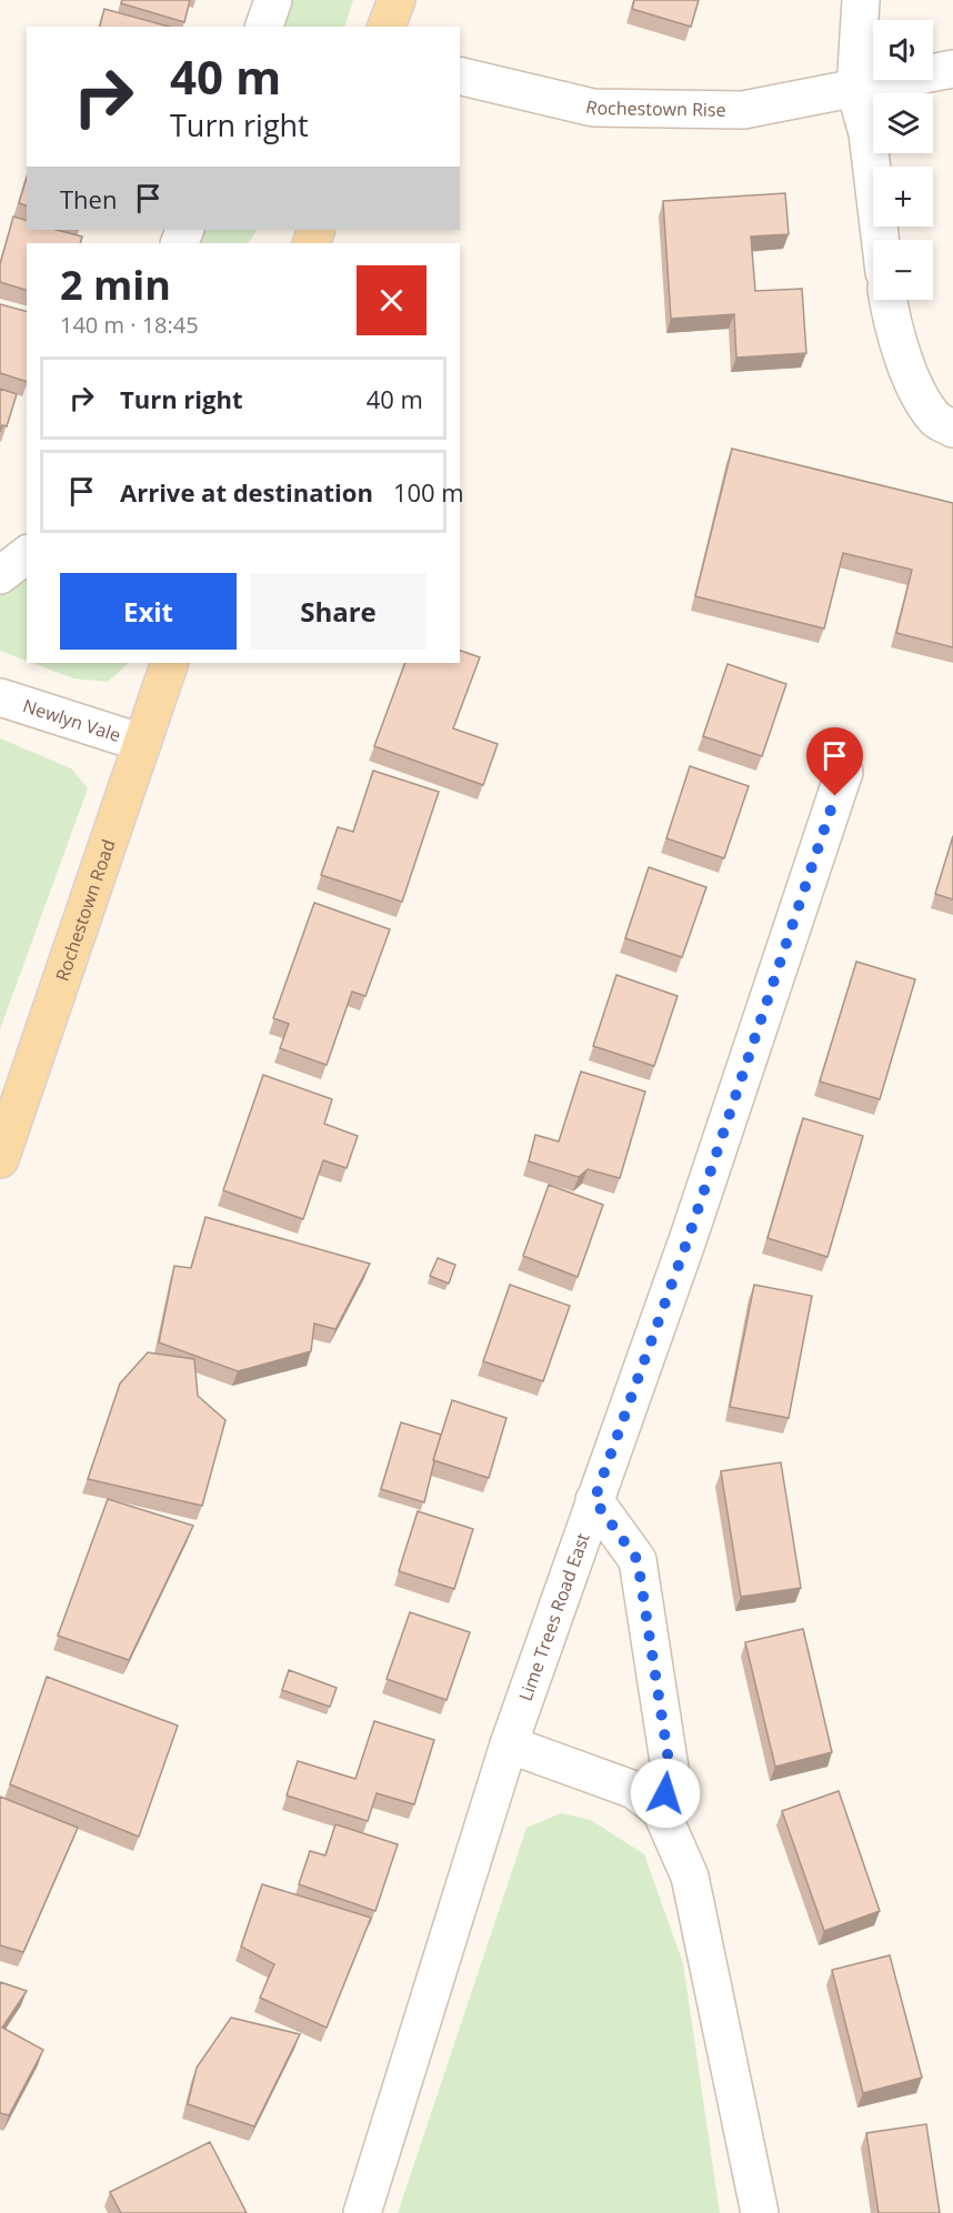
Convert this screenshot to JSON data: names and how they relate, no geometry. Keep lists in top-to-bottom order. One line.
{"streets":{"main road":["Rochestown Road"],"street":["Rochestown Rise","Newlyn Vale","Lime Trees Road East"]},"crossings":[["Newlyn Vale","Rochestown Road"]],"page":{"map_buttons":["+","−"],"turn":["40 m","Turn right"],"then":"Then","heading":["2 min","140 m · 18:45"],"list":[{"name":"Turn right","value":"40 m"},{"name":"Arrive at destination","value":"100 m"}],"buttons":["Exit","Share"]}}
